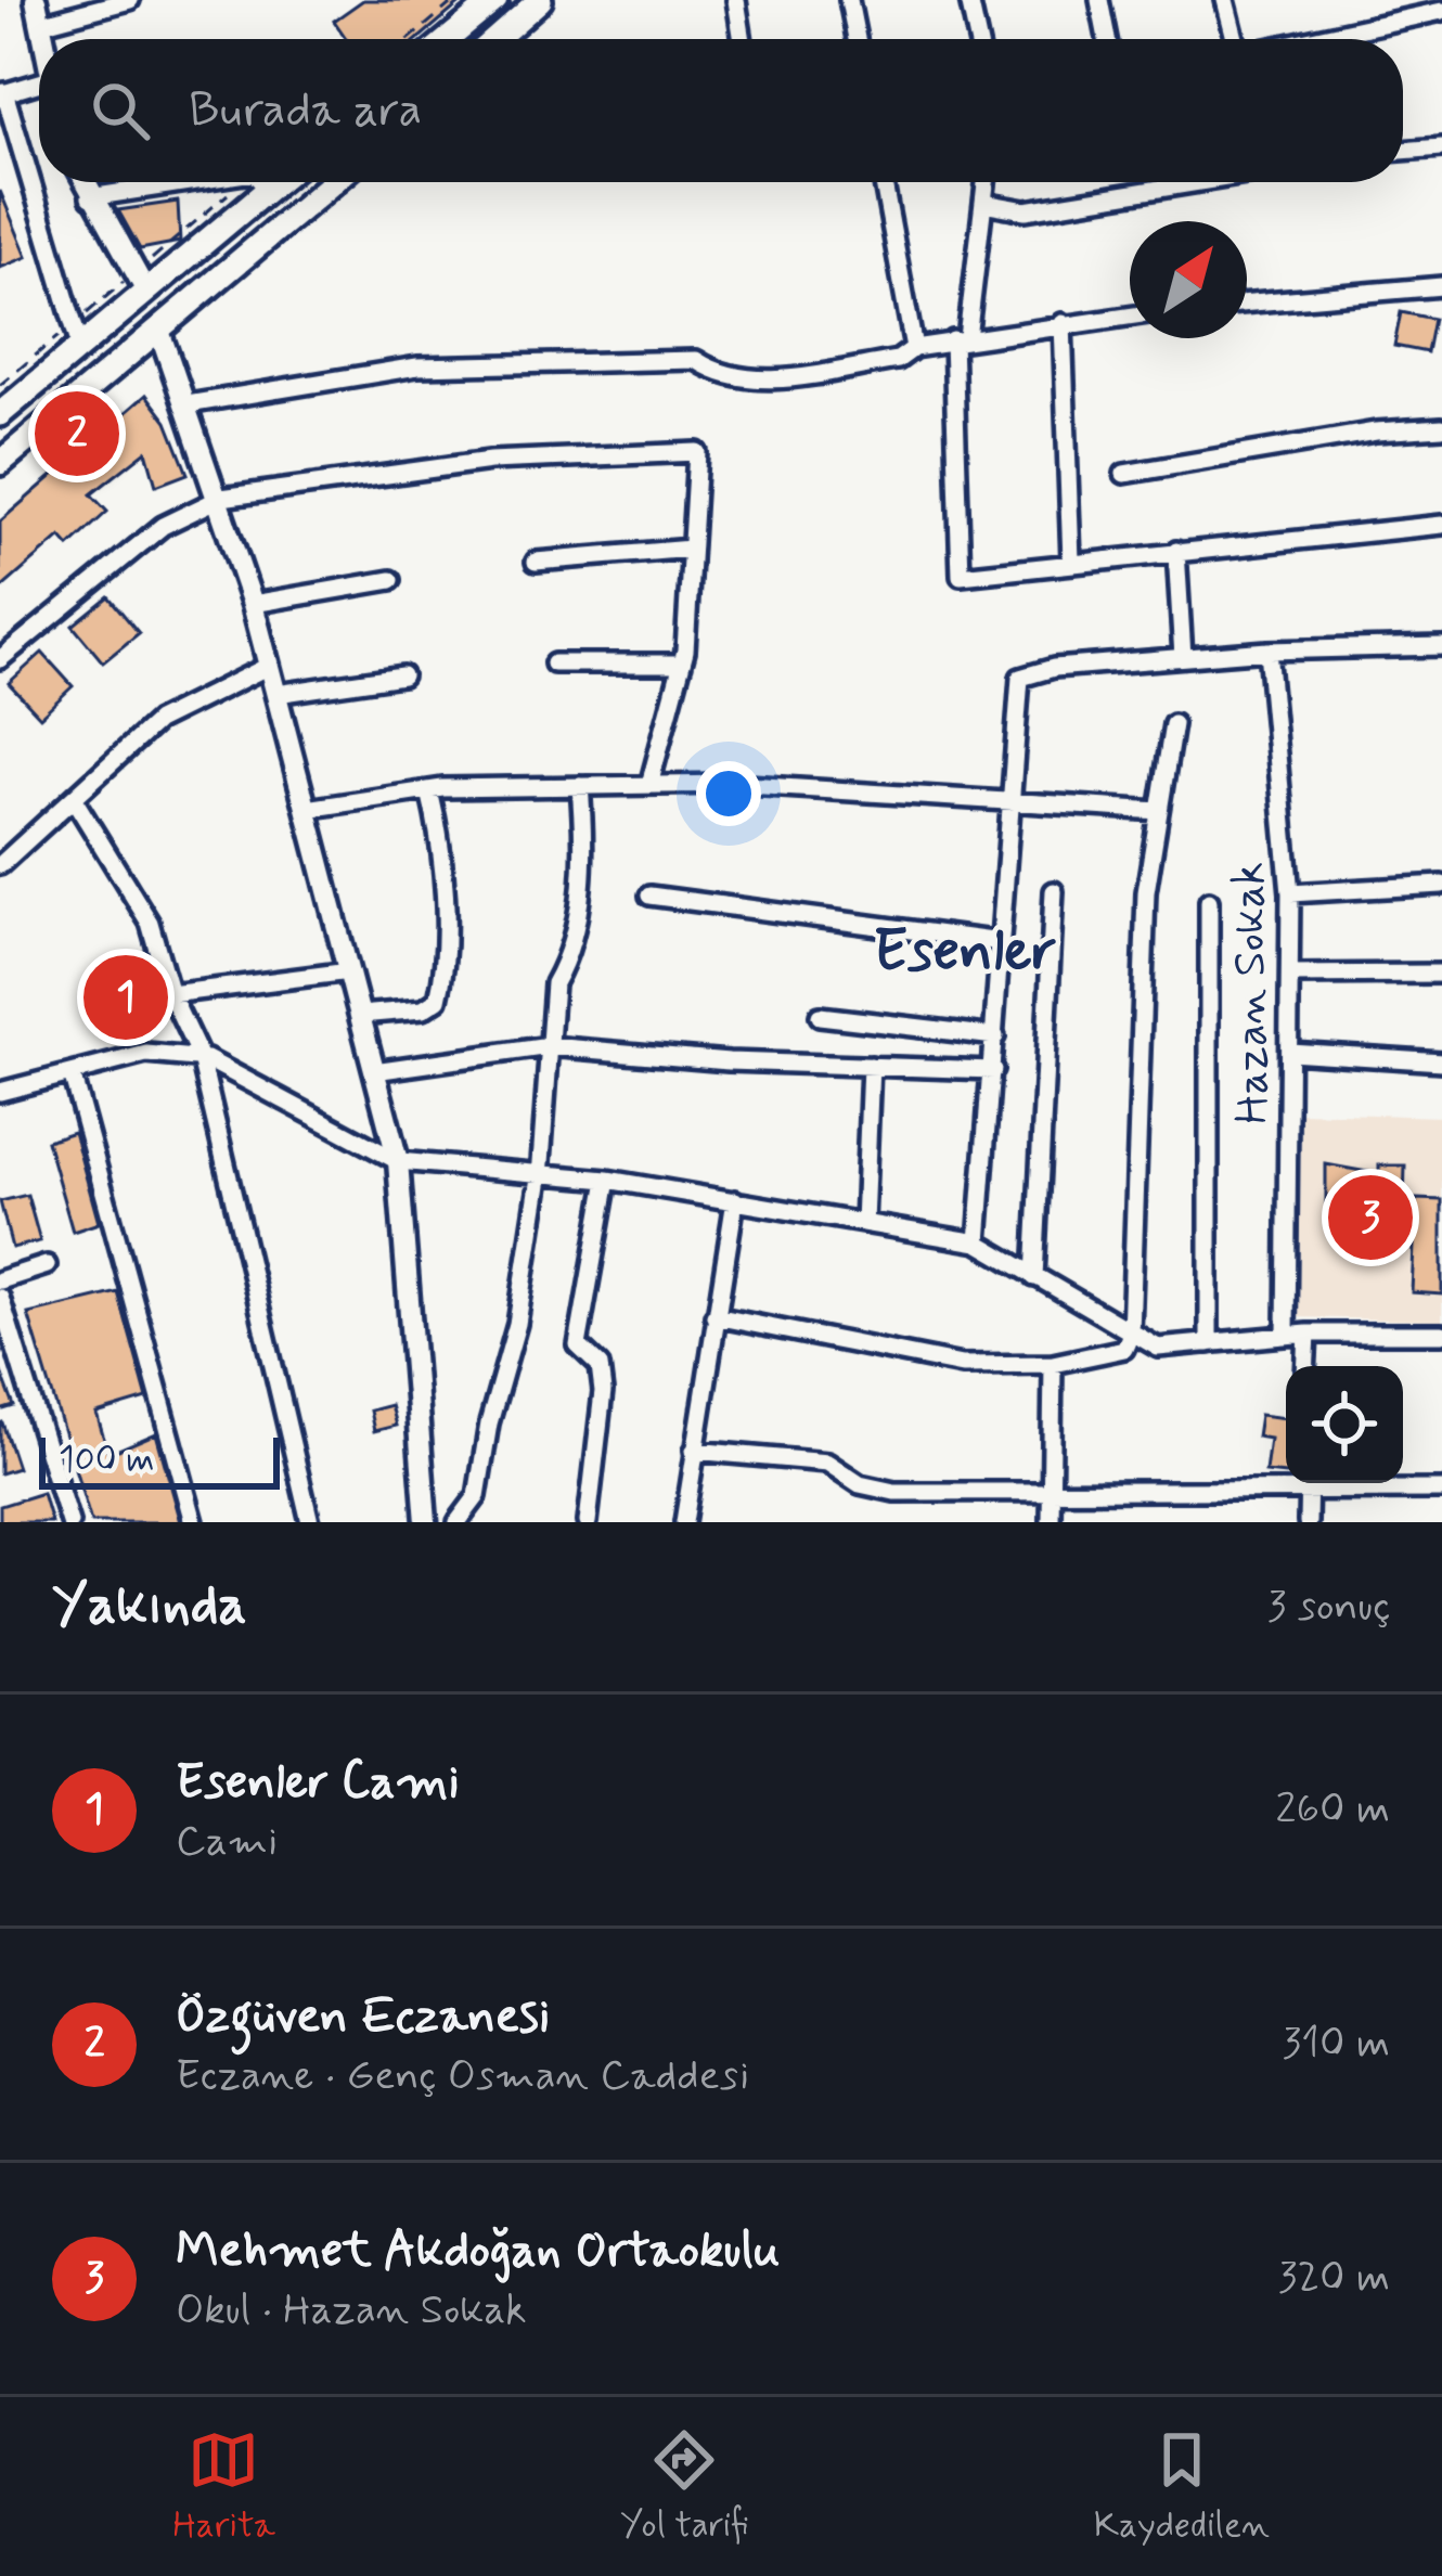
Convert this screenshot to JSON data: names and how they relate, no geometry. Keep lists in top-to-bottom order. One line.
{"streets":{"street":["Hazan Sokak"]},"districts":["Esenler"],"scale_bar":"100 m","north":"top right","page":{"search":"Burada ara","pins":["2","1","3"],"scale":"100 m","heading":["Yakında","3 sonuç"],"list":[{"mark":"1","name":"Esenler Cami","note":"Cami","value":"260 m"},{"mark":"2","name":"Özgüven Eczanesi","note":"Eczane · Genç Osman Caddesi","value":"310 m"},{"mark":"3","name":"Mehmet Akdoğan Ortaokulu","note":"Okul · Hazan Sokak","value":"320 m"}],"nav":["Harita","Yol tarifi","Kaydedilen"]}}
